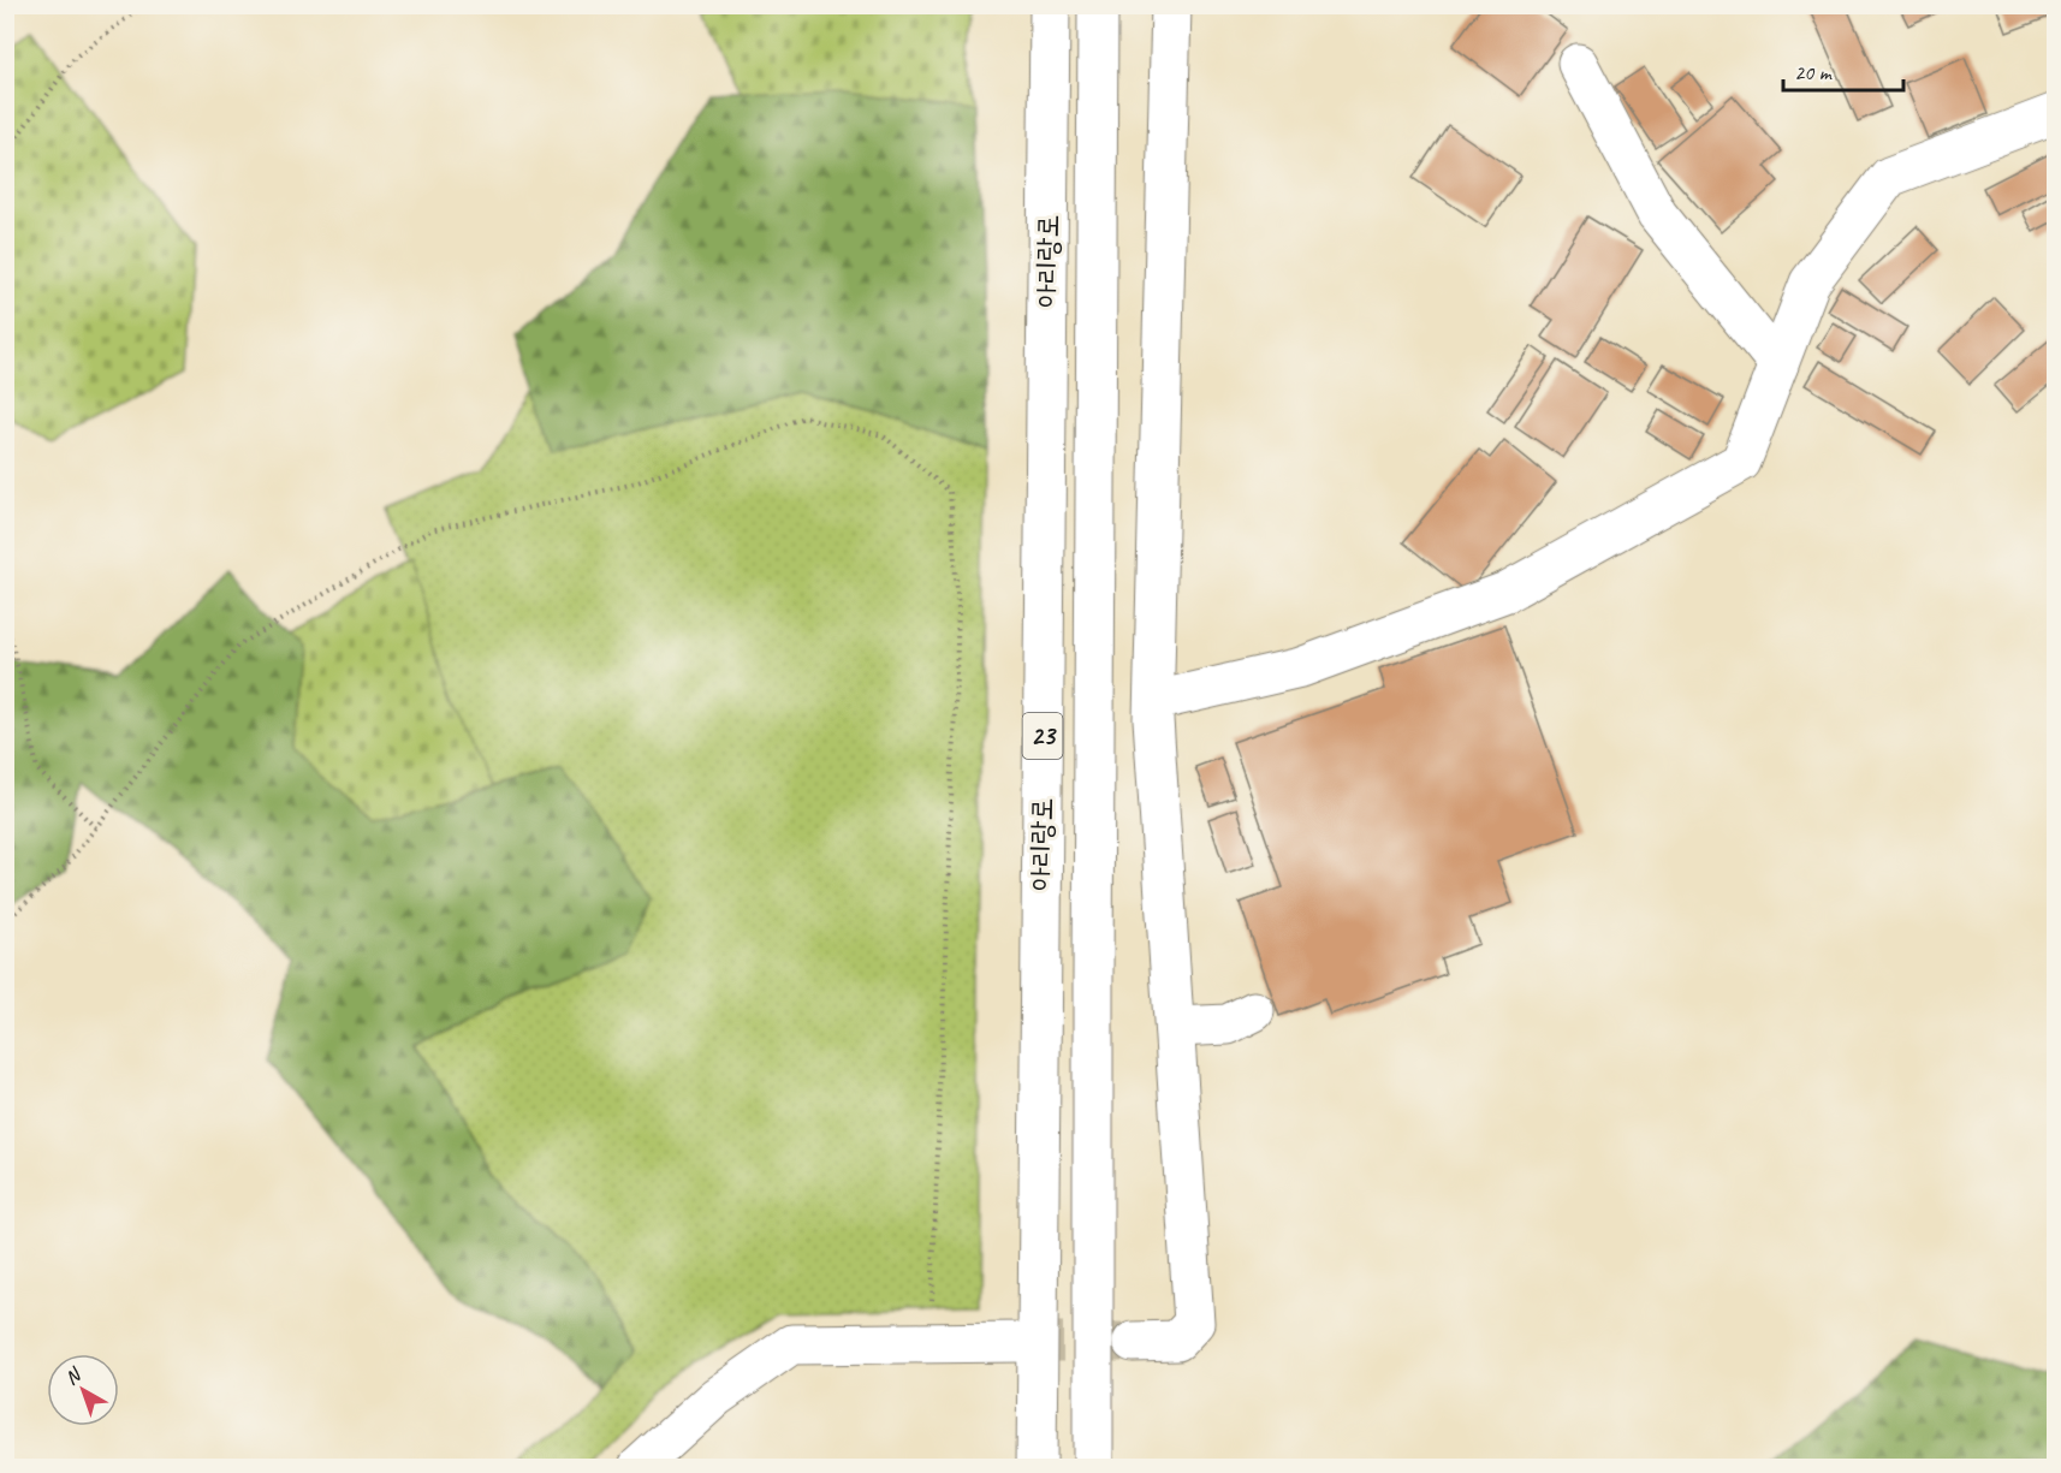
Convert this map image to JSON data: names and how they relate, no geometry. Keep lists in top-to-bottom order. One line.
{"streets":{"main road":["아리랑로","23"]},"scale_bar":"20 m","north":"top left"}
